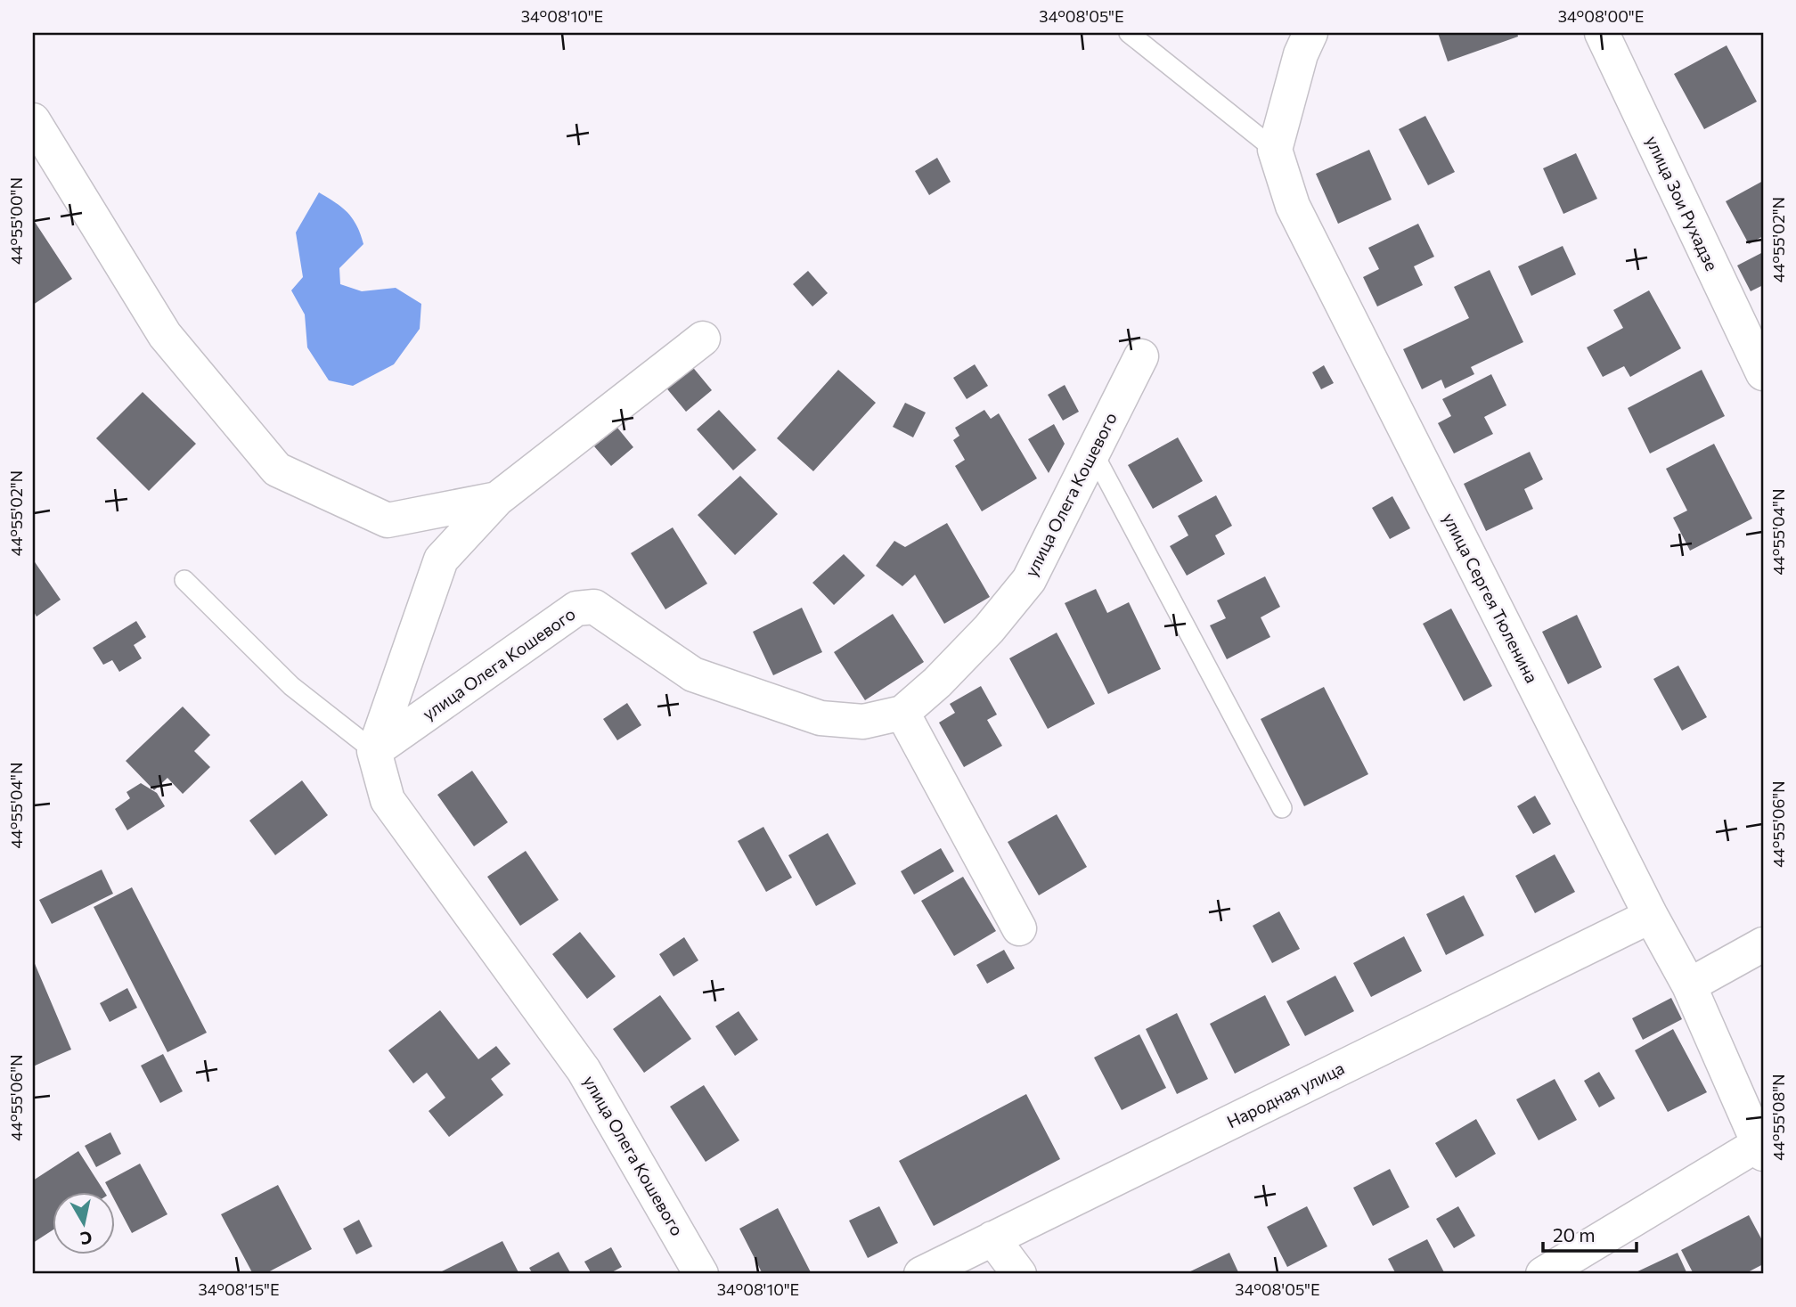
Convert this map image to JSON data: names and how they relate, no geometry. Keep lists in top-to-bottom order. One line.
{"streets":{"street":["улица Зои Рухадзе","улица Олега Кошевого","улица Сергея Тюленина","Народная улица"]},"crossings":[["улица Сергея Тюленина","Народная улица"]],"scale_bar":"20 m","north":"bottom","coordinates":["34°08'10\"E","34°08'05\"E","34°08'00\"E","44°55'00\"N","44°55'02\"N","44°55'04\"N","44°55'06\"N","44°55'08\"N","34°08'15\"E"]}
